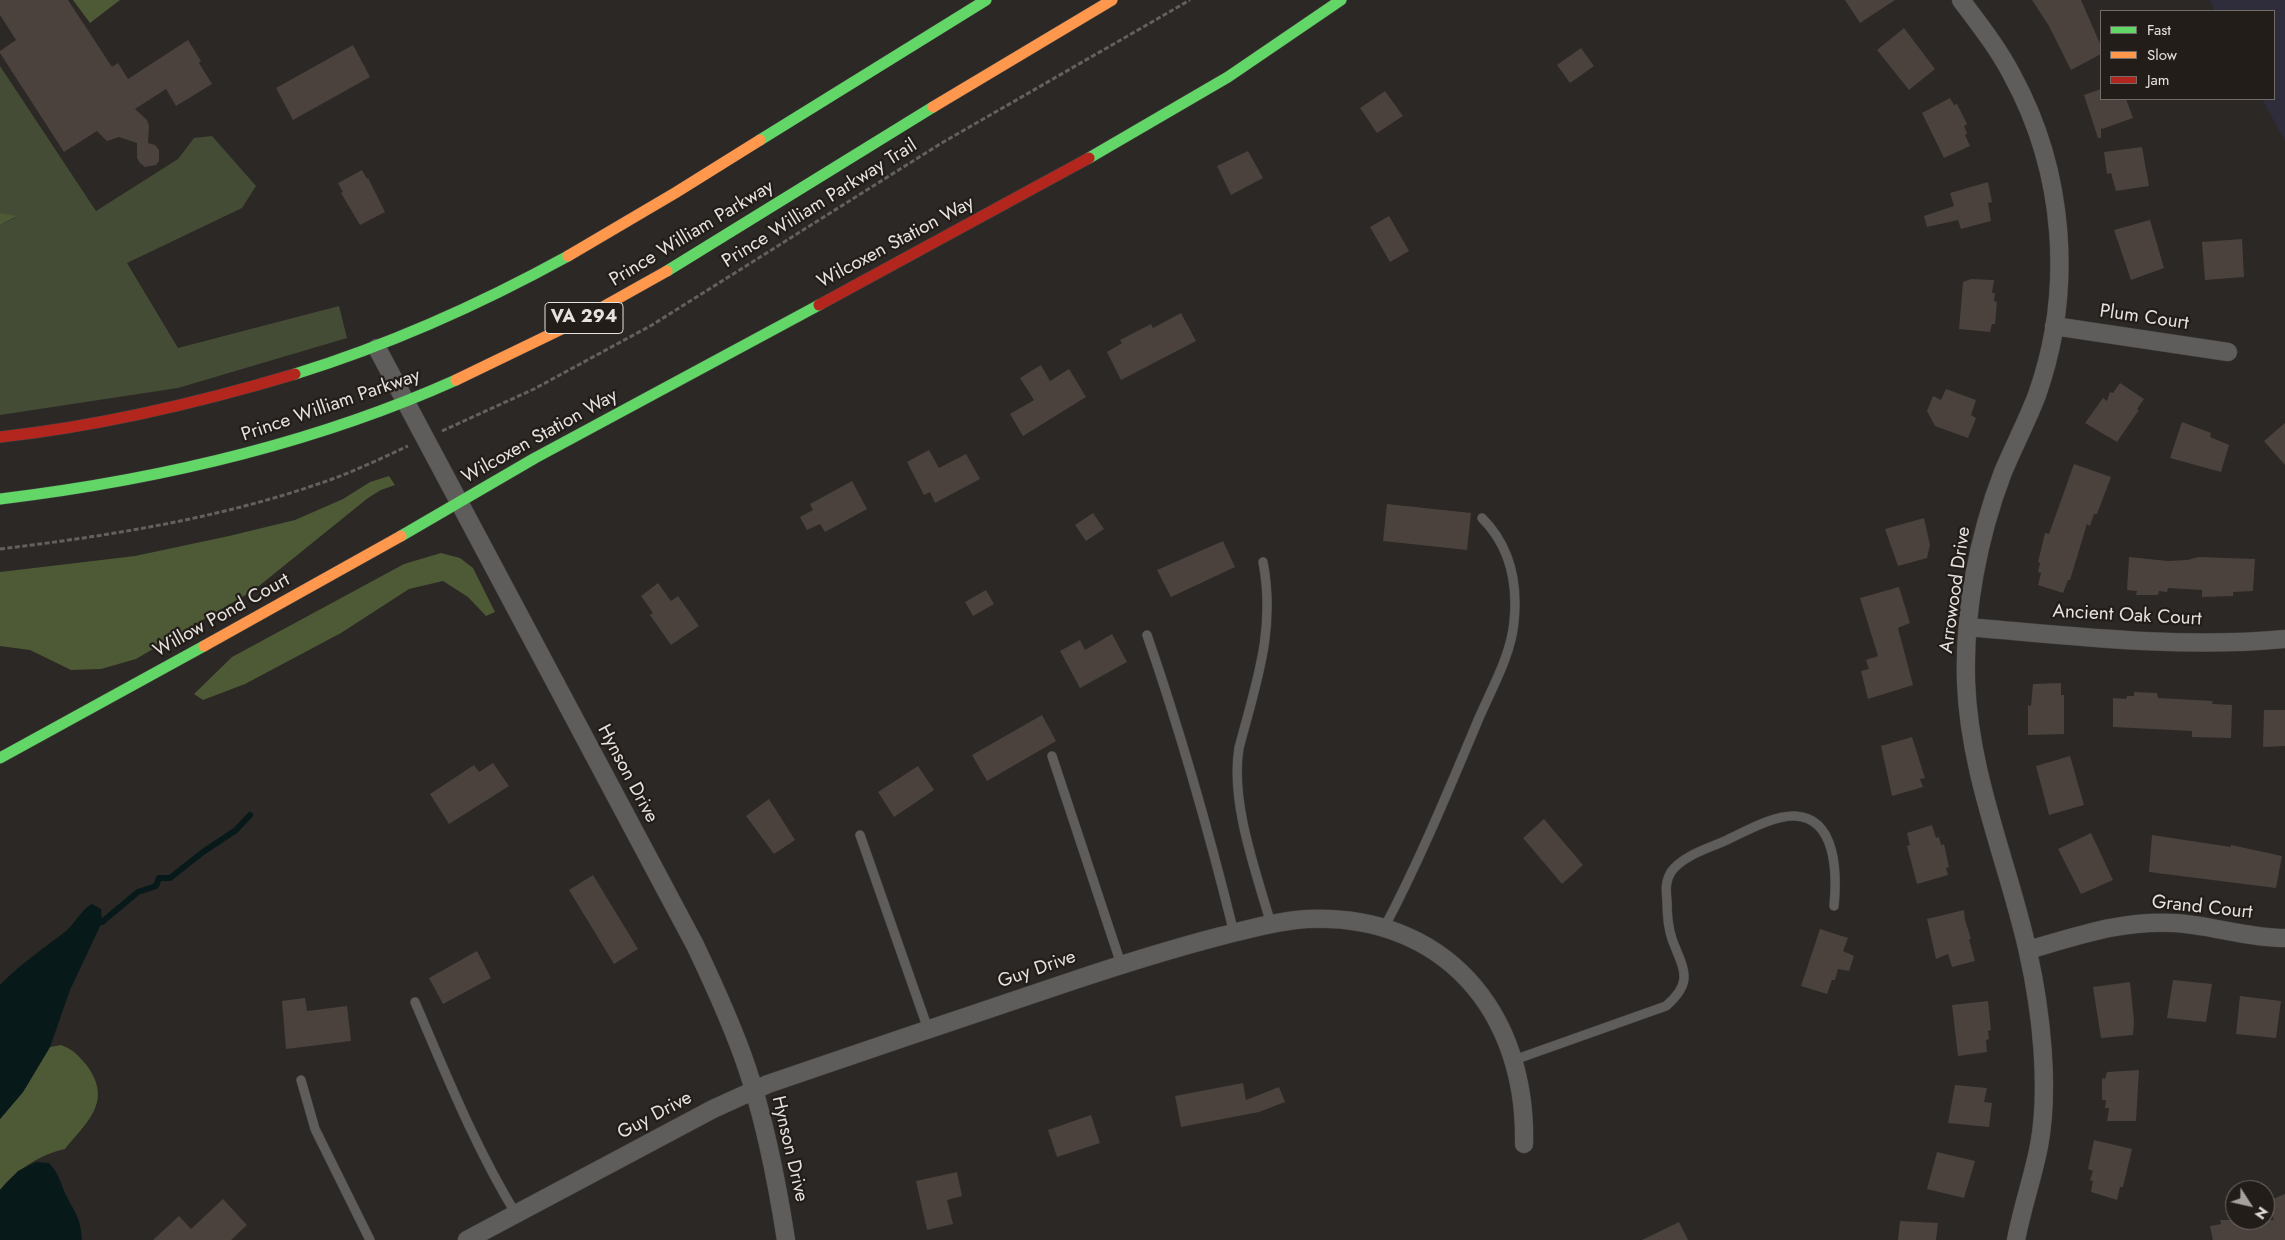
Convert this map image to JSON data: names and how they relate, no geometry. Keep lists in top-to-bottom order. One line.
{"streets":{"main road":["Prince William Parkway","Wilcoxen Station Way","VA 294","Willow Pond Court"],"street":["Plum Court","Arrowood Drive","Ancient Oak Court","Hynson Drive","Grand Court","Guy Drive"],"path":["Prince William Parkway Trail"]},"crossings":[["Prince William Parkway","Hynson Drive"],["Wilcoxen Station Way","Willow Pond Court"],["Wilcoxen Station Way","Hynson Drive"],["Plum Court","Arrowood Drive"],["Arrowood Drive","Ancient Oak Court"],["Arrowood Drive","Grand Court"],["Willow Pond Court","Hynson Drive"],["Hynson Drive","Guy Drive"]],"legend":["Fast","Slow","Jam"],"north":"bottom right"}
